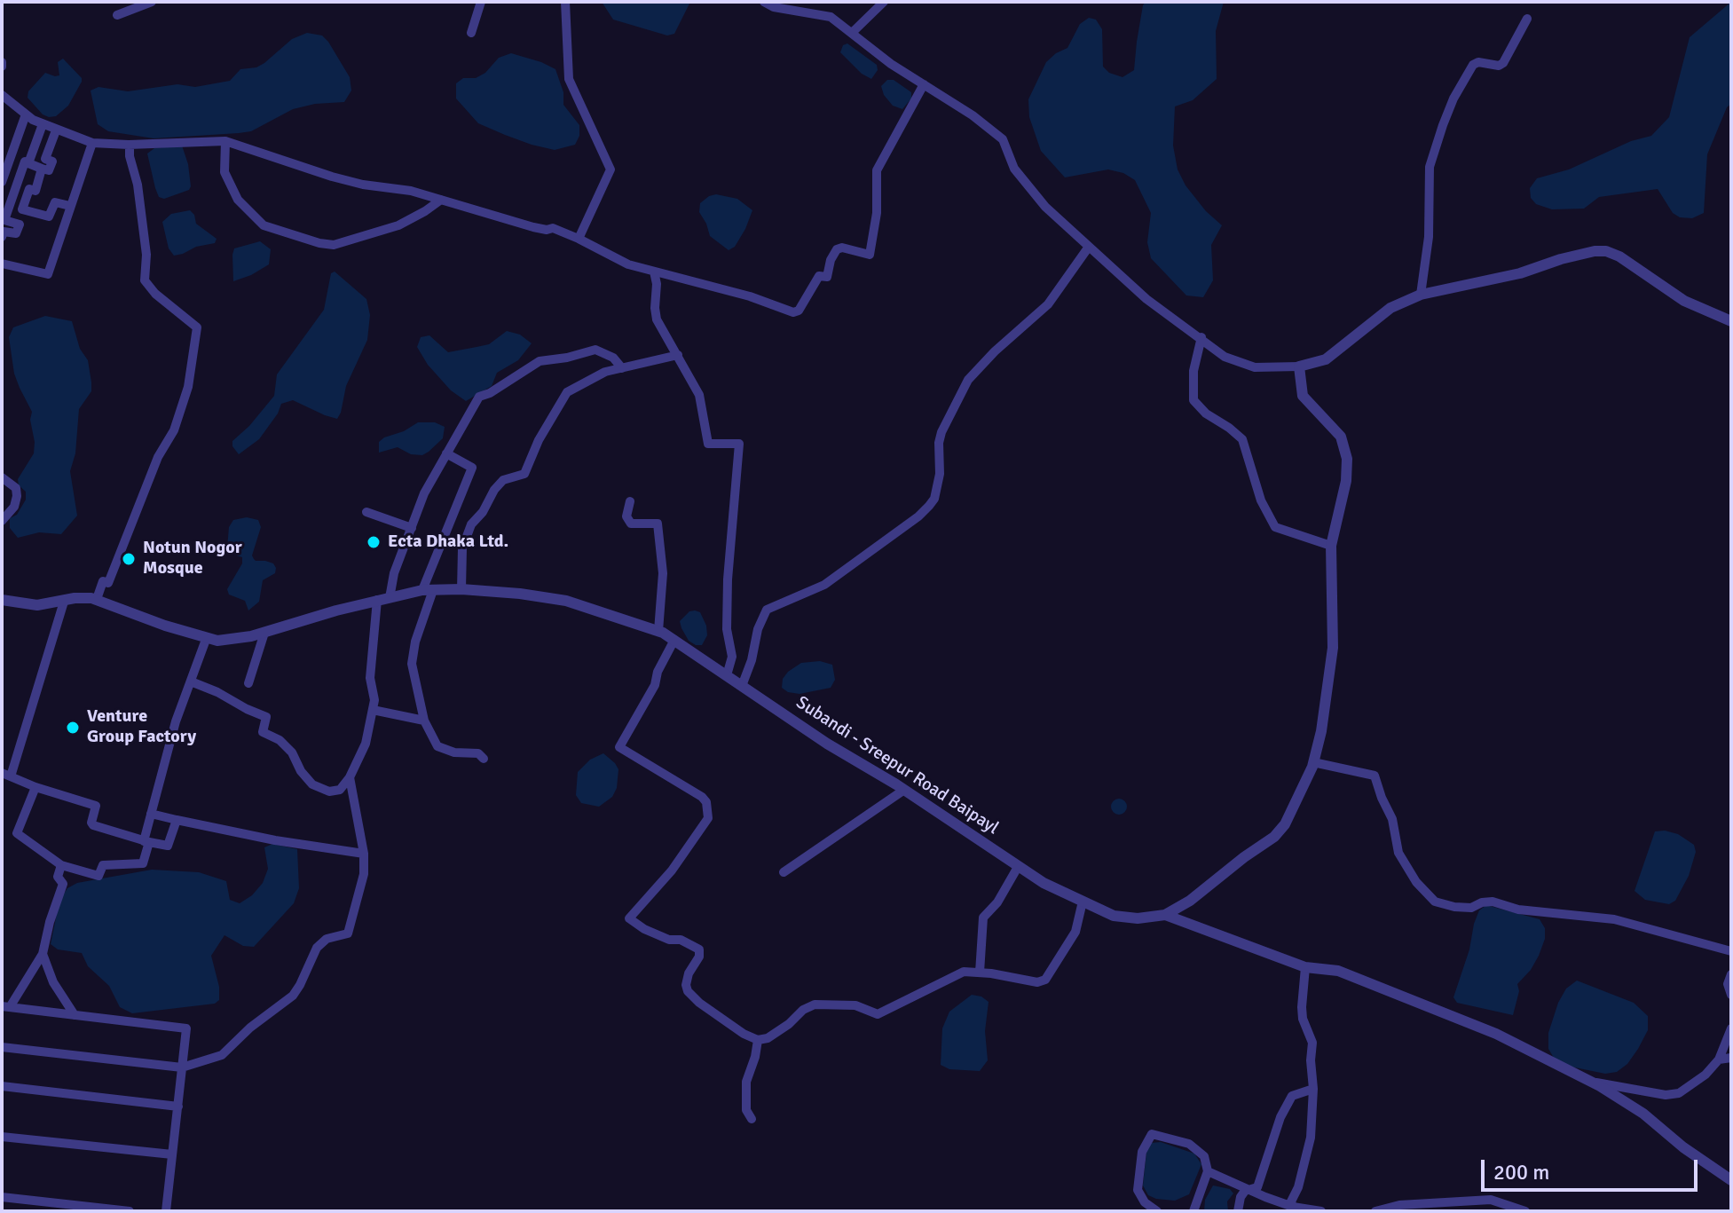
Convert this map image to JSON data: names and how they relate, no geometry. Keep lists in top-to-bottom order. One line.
{"streets":{"street":["Subandi - Sreepur Road Baipayl"]},"places":["Ecta Dhaka Ltd.","Notun Nogor Mosque","Venture Group Factory"],"scale_bar":"200 m"}
